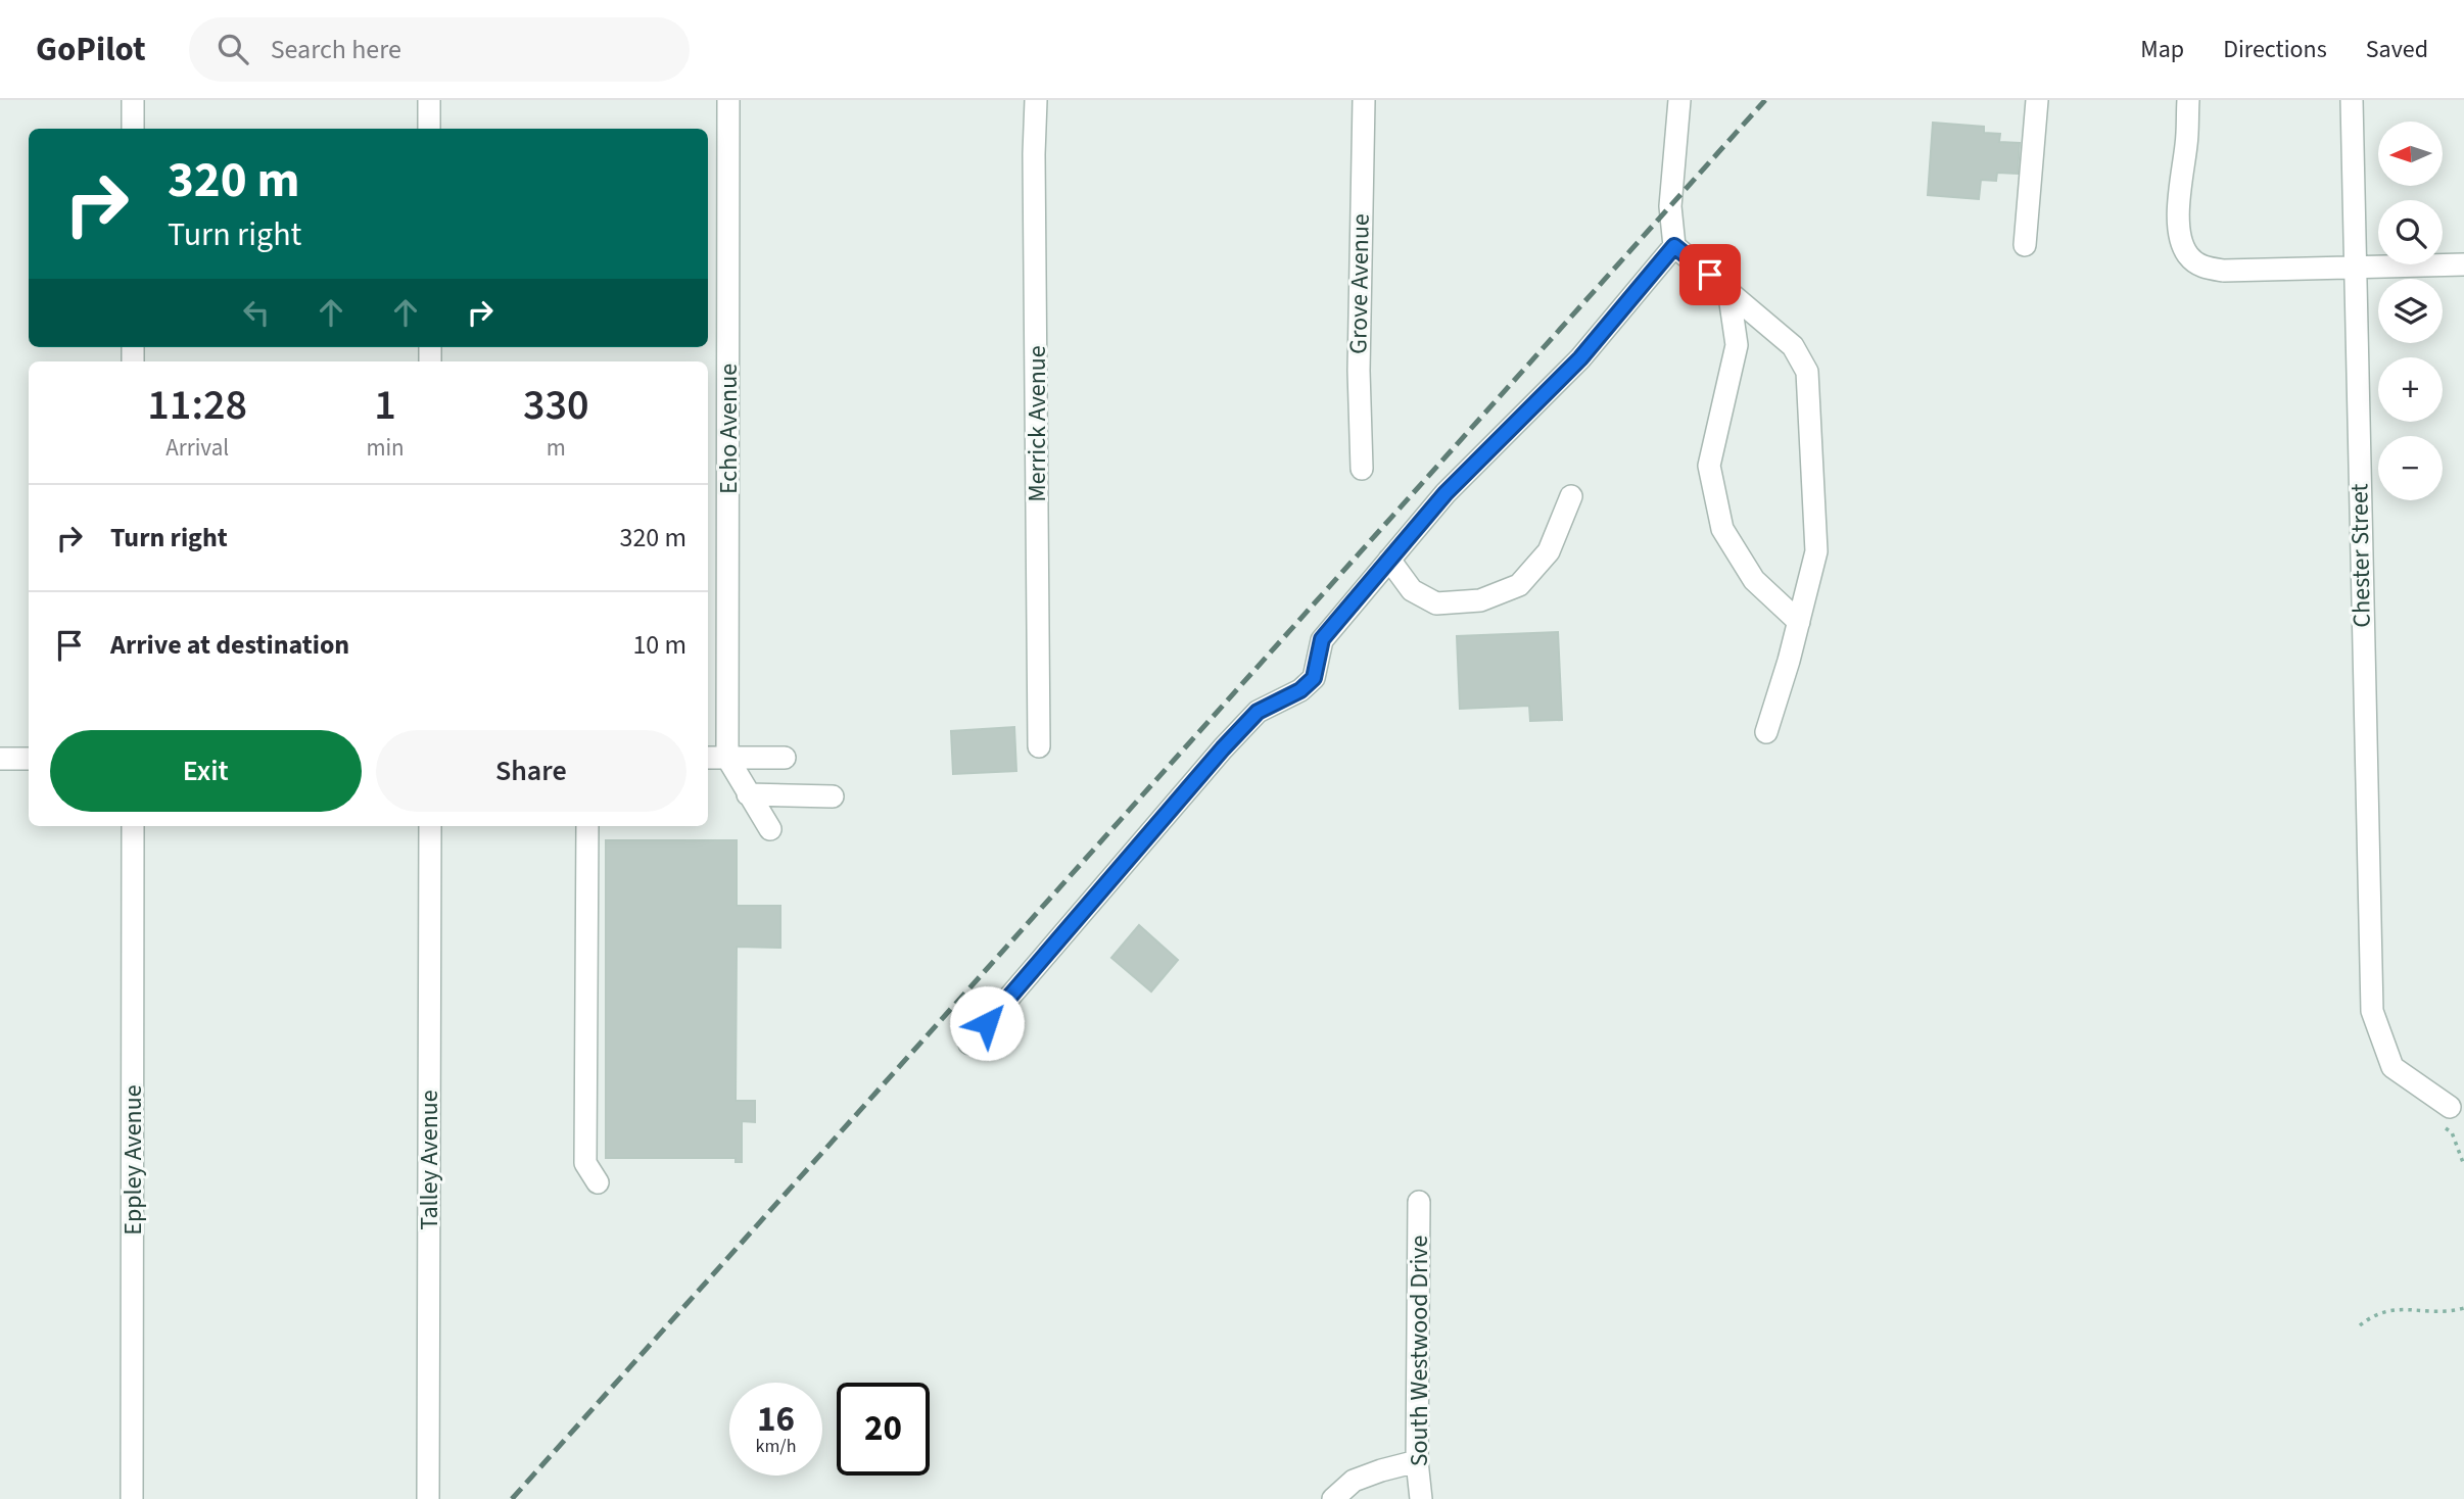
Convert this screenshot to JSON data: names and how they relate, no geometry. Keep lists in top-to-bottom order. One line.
{"streets":{"street":["Grove Avenue","Merrick Avenue","Echo Avenue","Chester Street","Eppley Avenue","Talley Avenue","South Westwood Drive"]},"north":"left","page":{"header":"GoPilot","search":"Search here","nav":["Map","Directions","Saved"],"map_buttons":["+","−"],"turn":["320 m","Turn right"],"eta":["11:28","Arrival","1","min","330","m"],"list":[{"name":"Turn right","value":"320 m"},{"name":"Arrive at destination","value":"10 m"}],"buttons":["Exit","Share"],"speed":"16 km/h","limit":"20"}}
